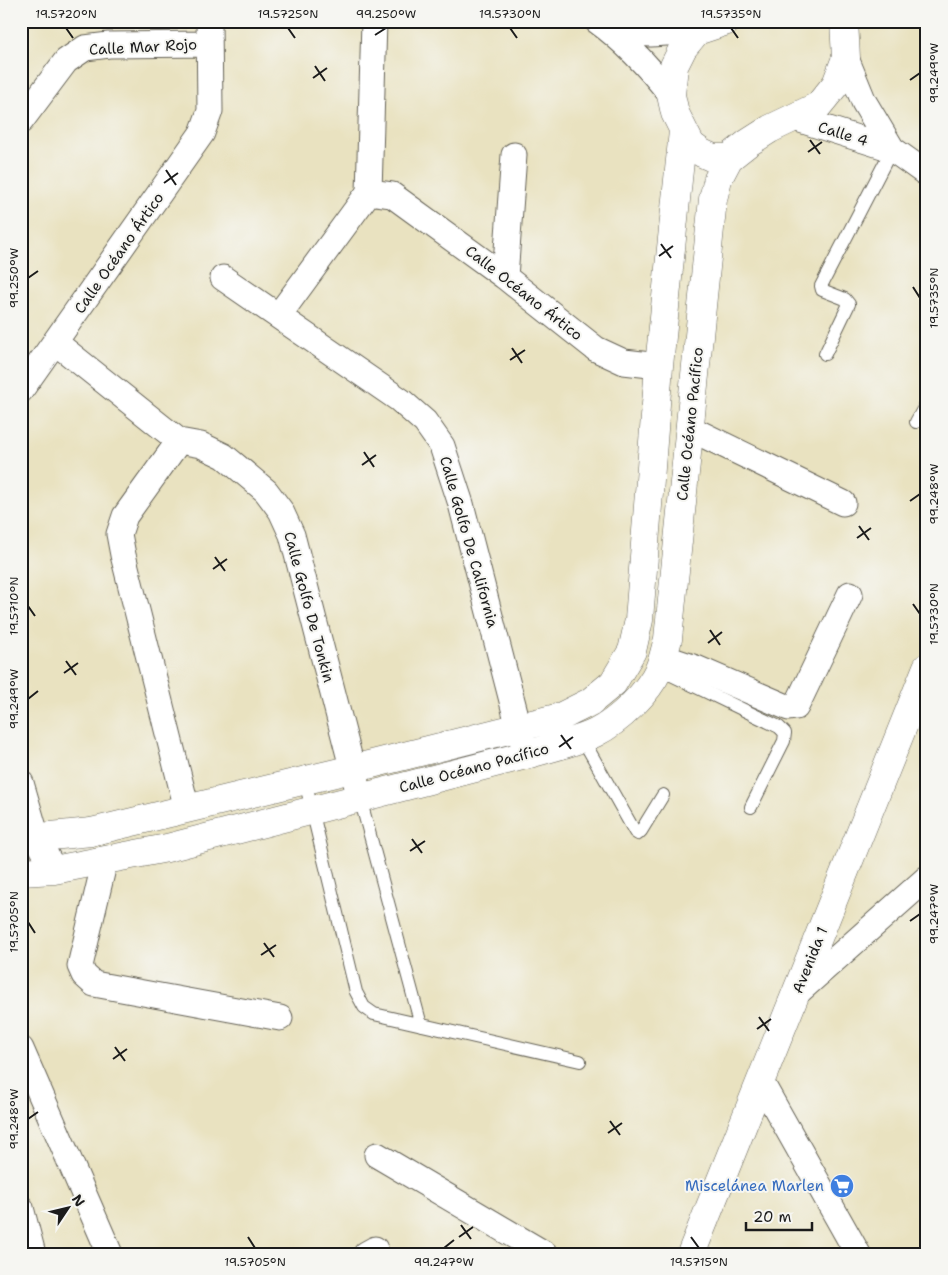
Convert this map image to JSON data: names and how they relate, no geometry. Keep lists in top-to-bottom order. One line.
{"streets":{"street":["Calle Mar Rojo","Calle 4","Calle Océano Ártico","Calle Océano Pacífico","Calle Golfo De California","Calle Golfo De Tonkin","Avenida 1"]},"crossings":[["Calle Mar Rojo","Calle Océano Ártico"],["Calle Océano Ártico","Calle Océano Pacífico"],["Calle Océano Ártico","Calle Golfo De Tonkin"],["Calle Océano Pacífico","Calle Golfo De California"],["Calle Océano Pacífico","Calle Golfo De Tonkin"]],"places":{"supermarket":["Miscelánea Marlen"]},"scale_bar":"20 m","north":"top right","coordinates":["19.5720°N","19.5725°N","99.250°W","19.5730°N","19.5735°N","99.249°W","99.248°W","19.5710°N","99.247°W","19.5705°N","19.5715°N"]}
